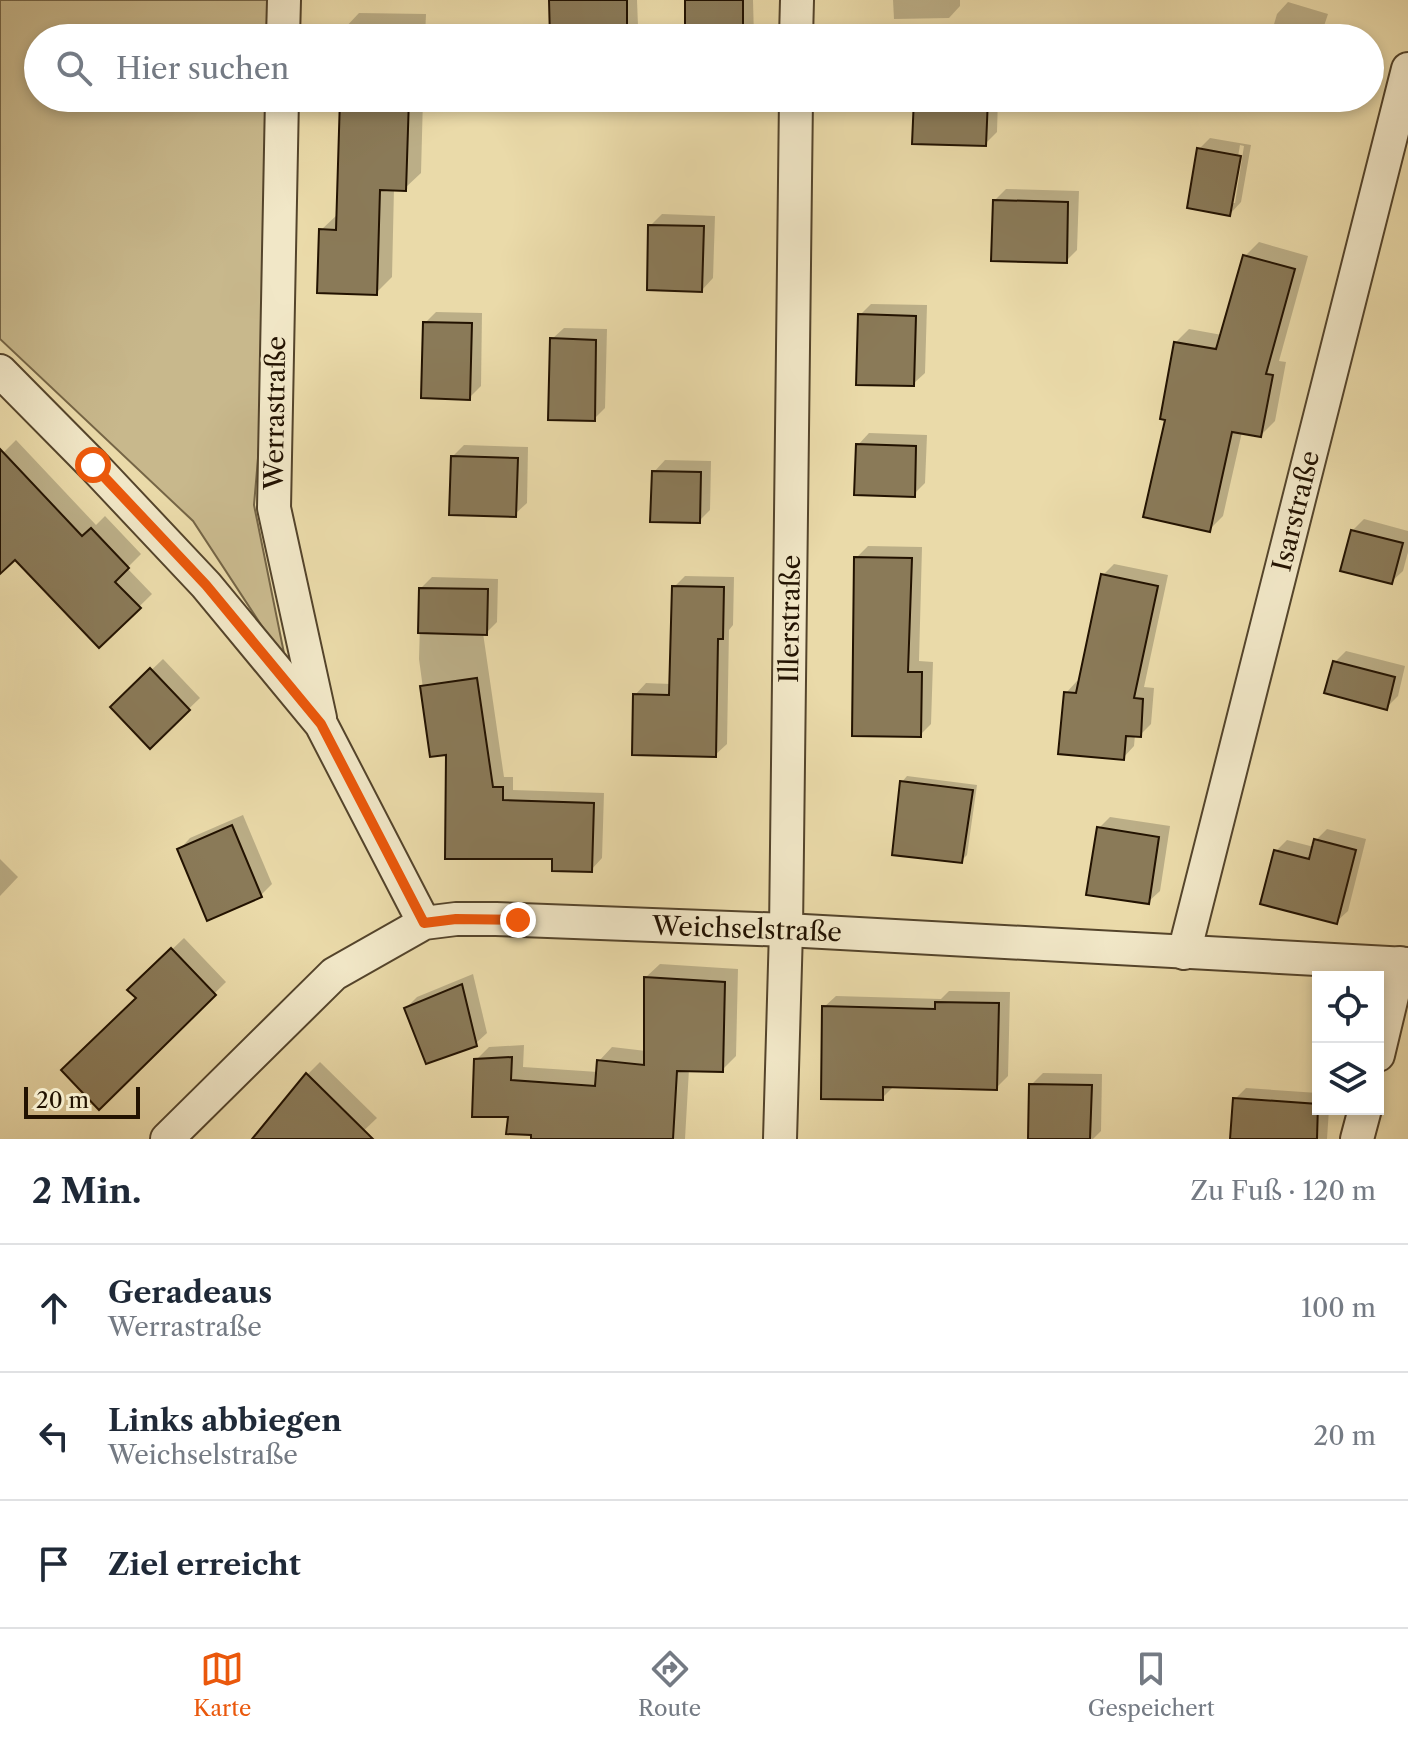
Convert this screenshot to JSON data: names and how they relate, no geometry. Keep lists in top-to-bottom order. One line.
{"streets":{"street":["Werrastraße","Isarstraße","Illerstraße","Weichselstraße"]},"crossings":[["Werrastraße","Weichselstraße"],["Isarstraße","Weichselstraße"],["Illerstraße","Weichselstraße"]],"scale_bar":"20 m","page":{"search":"Hier suchen","scale":"20 m","heading":["2 Min.","Zu Fuß · 120 m"],"list":[["Geradeaus","Werrastraße","100 m"],["Links abbiegen","Weichselstraße","20 m"],"Ziel erreicht"],"nav":["Karte","Route","Gespeichert"]}}
